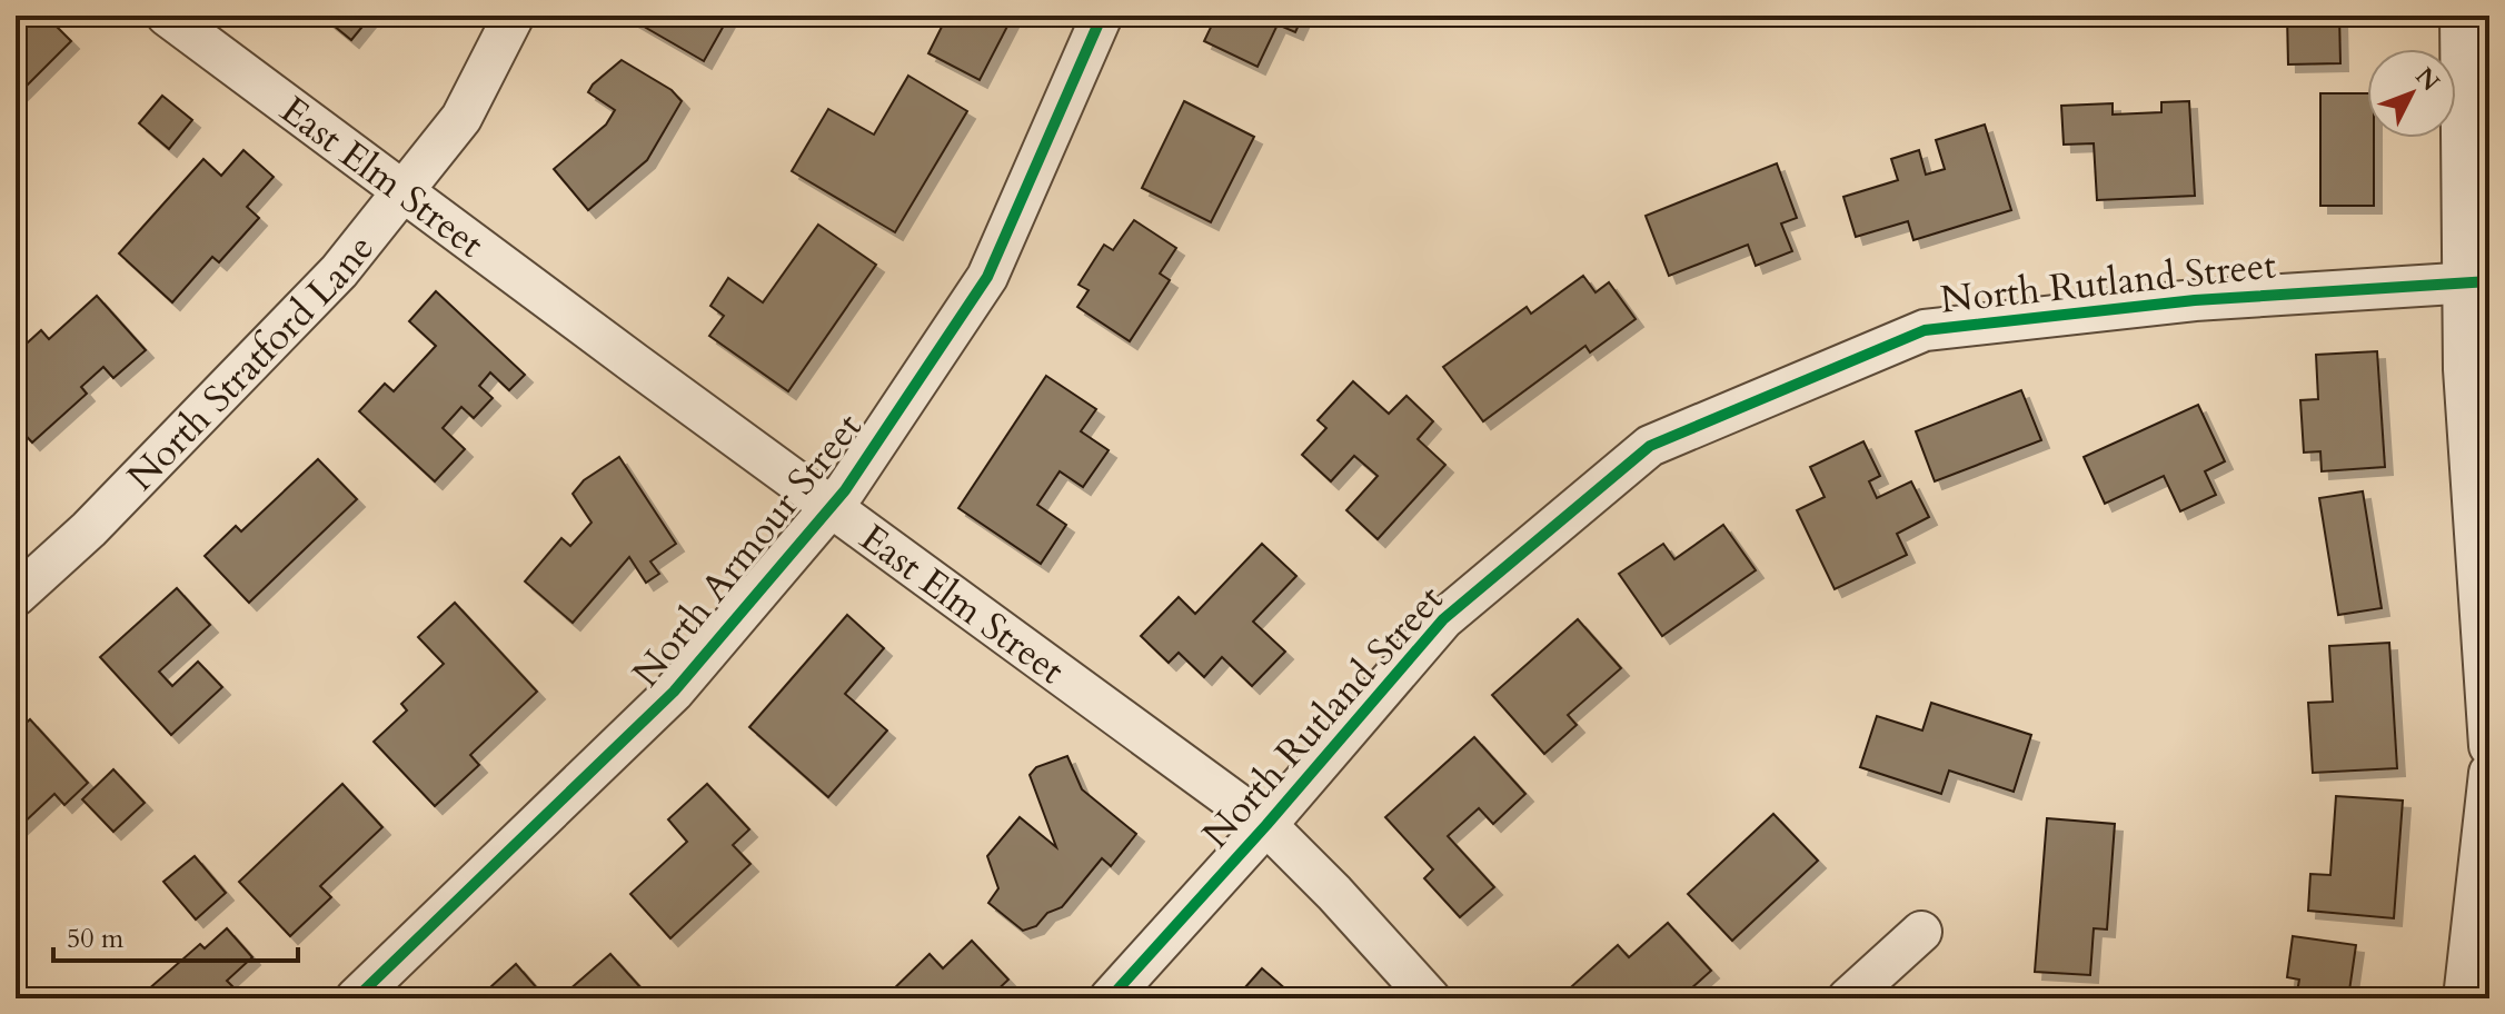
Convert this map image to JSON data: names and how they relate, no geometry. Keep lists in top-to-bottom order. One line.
{"streets":{"street":["East Elm Street","North Rutland Street","North Stratford Lane","North Armour Street"]},"crossings":[["East Elm Street","North Rutland Street"],["East Elm Street","North Stratford Lane"],["East Elm Street","North Armour Street"]],"scale_bar":"50 m","north":"top right"}
